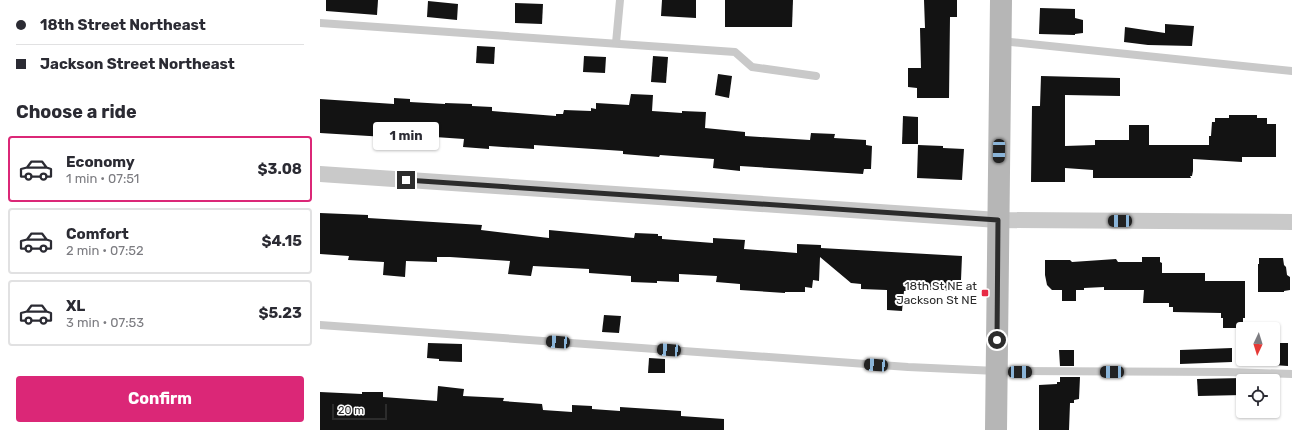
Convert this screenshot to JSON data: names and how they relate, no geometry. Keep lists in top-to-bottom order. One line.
{"places":{"transit":["18th St NE at Jackson St NE"]},"scale_bar":"20 m","north":"bottom","page":{"banner":["18th Street Northeast","Jackson Street Northeast"],"heading":"Choose a ride","bubble":"1 min","list":[{"name":"Economy","note":"1 min · 07:51","value":"$3.08"},{"name":"Comfort","note":"2 min · 07:52","value":"$4.15"},{"name":"XL","note":"3 min · 07:53","value":"$5.23"}],"buttons":"Confirm","scale":"20 m"}}
